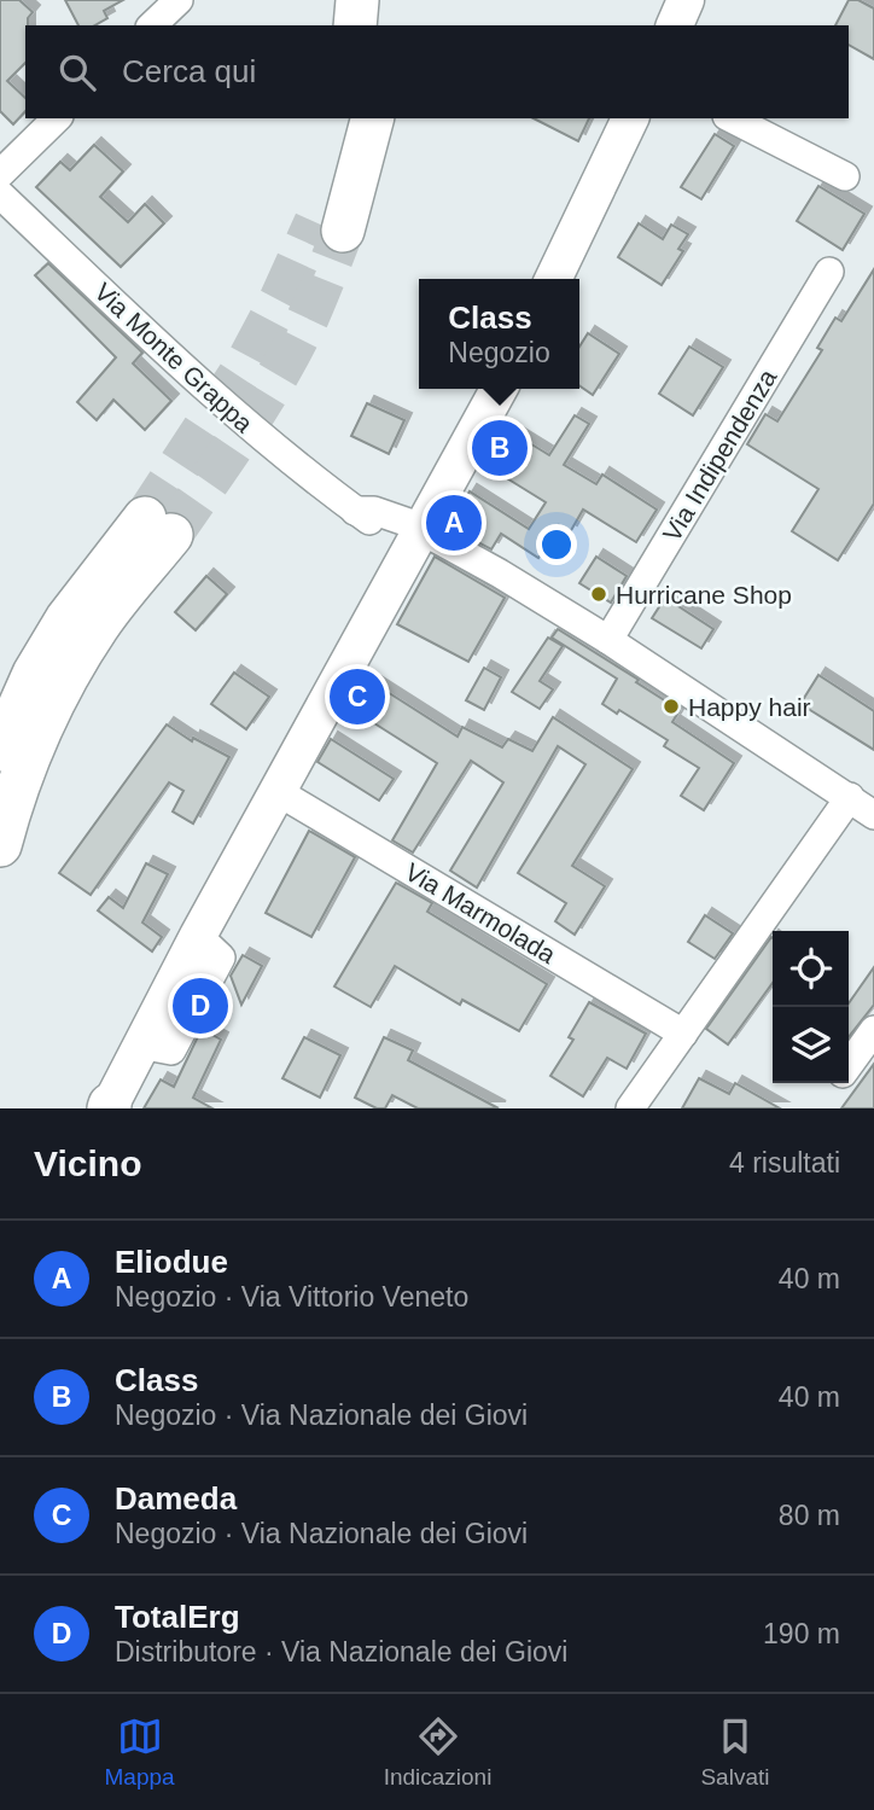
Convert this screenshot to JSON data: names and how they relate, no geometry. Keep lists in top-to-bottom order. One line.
{"streets":{"street":["Via Monte Grappa","Via Indipendenza","Via Marmolada"]},"crossings":[["Via Monte Grappa","Via Indipendenza"]],"places":["Hurricane Shop","Happy hair"],"page":{"search":"Cerca qui","popup":["Class","Negozio"],"pins":["B","A","C","D"],"heading":["Vicino","4 risultati"],"list":[{"mark":"A","name":"Eliodue","note":"Negozio · Via Vittorio Veneto","value":"40 m"},{"mark":"B","name":"Class","note":"Negozio · Via Nazionale dei Giovi","value":"40 m"},{"mark":"C","name":"Dameda","note":"Negozio · Via Nazionale dei Giovi","value":"80 m"},{"mark":"D","name":"TotalErg","note":"Distributore · Via Nazionale dei Giovi","value":"190 m"}],"nav":["Mappa","Indicazioni","Salvati"]}}
